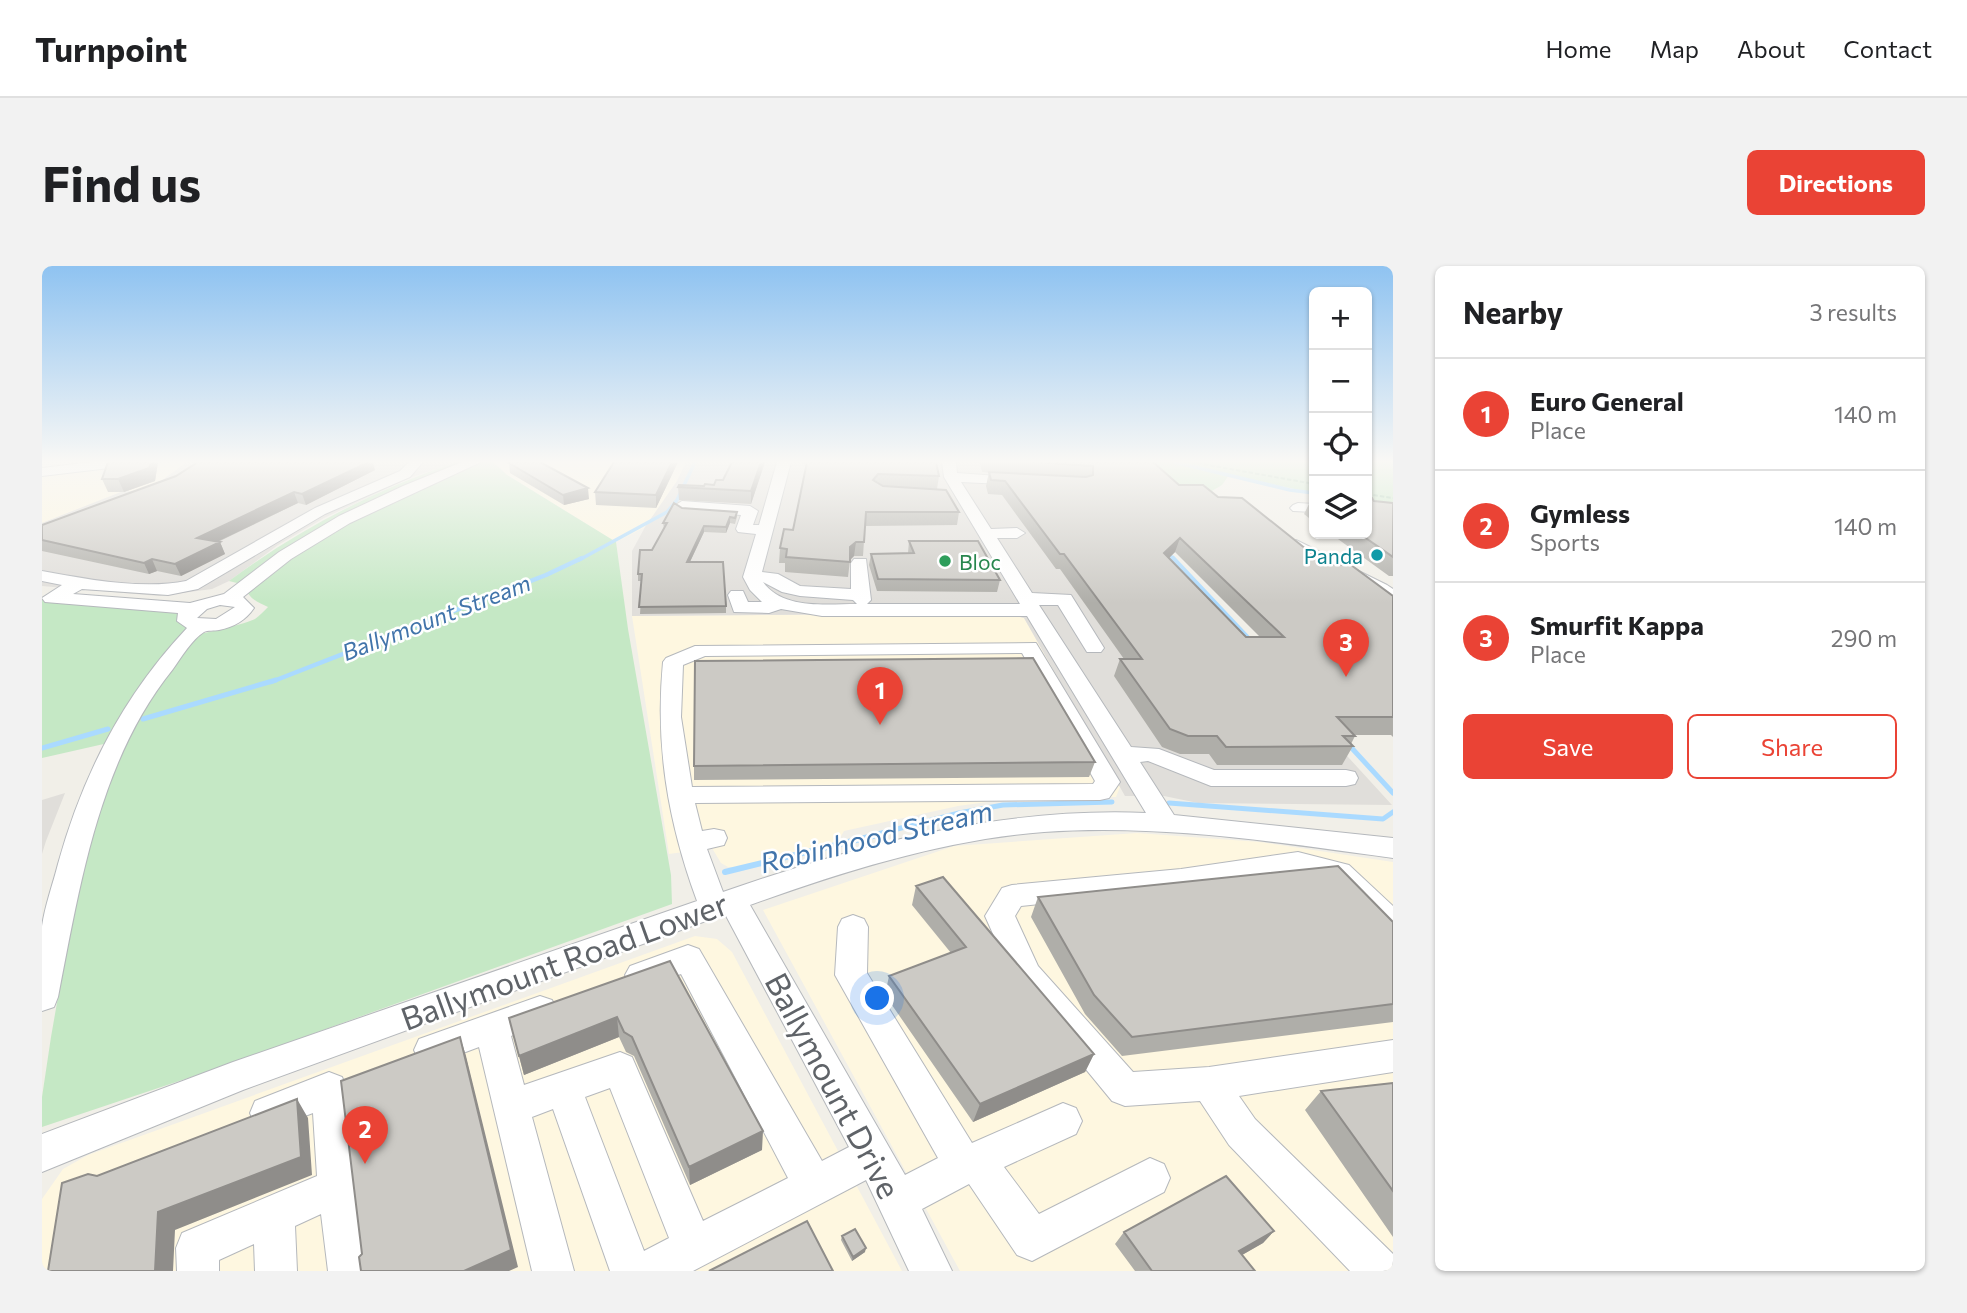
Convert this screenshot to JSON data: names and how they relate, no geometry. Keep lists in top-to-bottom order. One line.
{"streets":{"street":["Ballymount Road Lower","Ballymount Drive"]},"crossings":[["Ballymount Road Lower","Ballymount Drive"]],"water":["Ballymount Stream","Robinhood Stream"],"places":["Panda","Bloc"],"page":{"header":"Turnpoint","nav":["Home","Map","About","Contact"],"buttons":["Directions",["Save","Share"]],"title":"Find us","heading":["Nearby","3 results"],"map_buttons":["+","−"],"list":[{"mark":"1","name":"Euro General","note":"Place","value":"140 m"},{"mark":"2","name":"Gymless","note":"Sports","value":"140 m"},{"mark":"3","name":"Smurfit Kappa","note":"Place","value":"290 m"}],"pins":["3","1","2"]}}
